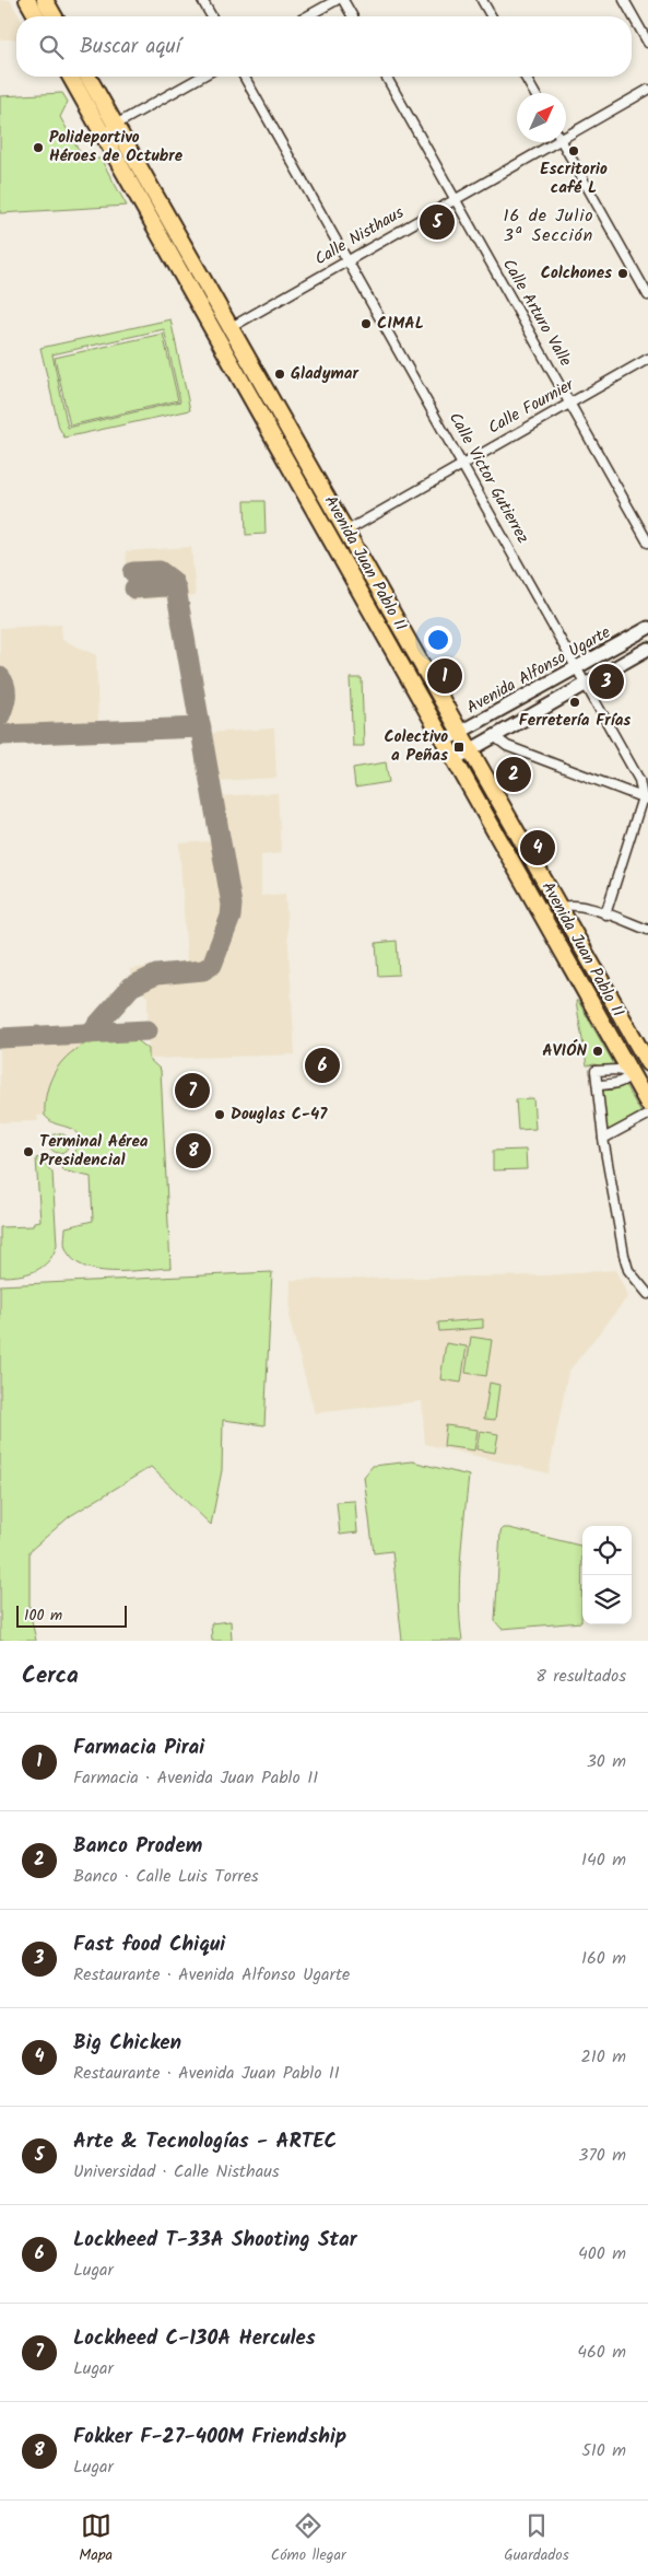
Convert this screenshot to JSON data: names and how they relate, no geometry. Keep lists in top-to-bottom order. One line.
{"streets":{"highway":["Avenida Juan Pablo II"],"main road":["Avenida Alfonso Ugarte"],"street":["Calle Nisthaus","Calle Arturo Valle","Calle Fournier","Calle Victor Gutierrez"]},"crossings":[["Calle Nisthaus","Calle Arturo Valle"],["Calle Nisthaus","Calle Victor Gutierrez"],["Calle Nisthaus","Avenida Juan Pablo II"],["Calle Arturo Valle","Calle Fournier"],["Calle Fournier","Calle Victor Gutierrez"],["Calle Fournier","Avenida Juan Pablo II"],["Calle Victor Gutierrez","Avenida Alfonso Ugarte"],["Avenida Juan Pablo II","Avenida Alfonso Ugarte"]],"districts":["16 de Julio 3ª Sección"],"places":{"other":["Polideportivo Héroes de Octubre","Escritorio café L","Colchones","CIMAL","Gladymar","Ferretería Frías","AVIÓN","Douglas C-47","Terminal Aérea Presidencial"],"transit":["Colectivo a Peñas"]},"scale_bar":"100 m","north":"top right","page":{"search":"Buscar aquí","pins":["5","1","3","2","4","6","7","8"],"scale":"100 m","heading":["Cerca","8 resultados"],"list":[{"mark":"1","name":"Farmacia Pirai","note":"Farmacia · Avenida Juan Pablo II","value":"30 m"},{"mark":"2","name":"Banco Prodem","note":"Banco · Calle Luis Torres","value":"140 m"},{"mark":"3","name":"Fast food Chiqui","note":"Restaurante · Avenida Alfonso Ugarte","value":"160 m"},{"mark":"4","name":"Big Chicken","note":"Restaurante · Avenida Juan Pablo II","value":"210 m"},{"mark":"5","name":"Arte & Tecnologías - ARTEC","note":"Universidad · Calle Nisthaus","value":"370 m"},{"mark":"6","name":"Lockheed T-33A Shooting Star","note":"Lugar","value":"400 m"},{"mark":"7","name":"Lockheed C-130A Hercules","note":"Lugar","value":"460 m"},{"mark":"8","name":"Fokker F-27-400M Friendship","note":"Lugar","value":"510 m"}],"nav":["Mapa","Cómo llegar","Guardados"]}}
